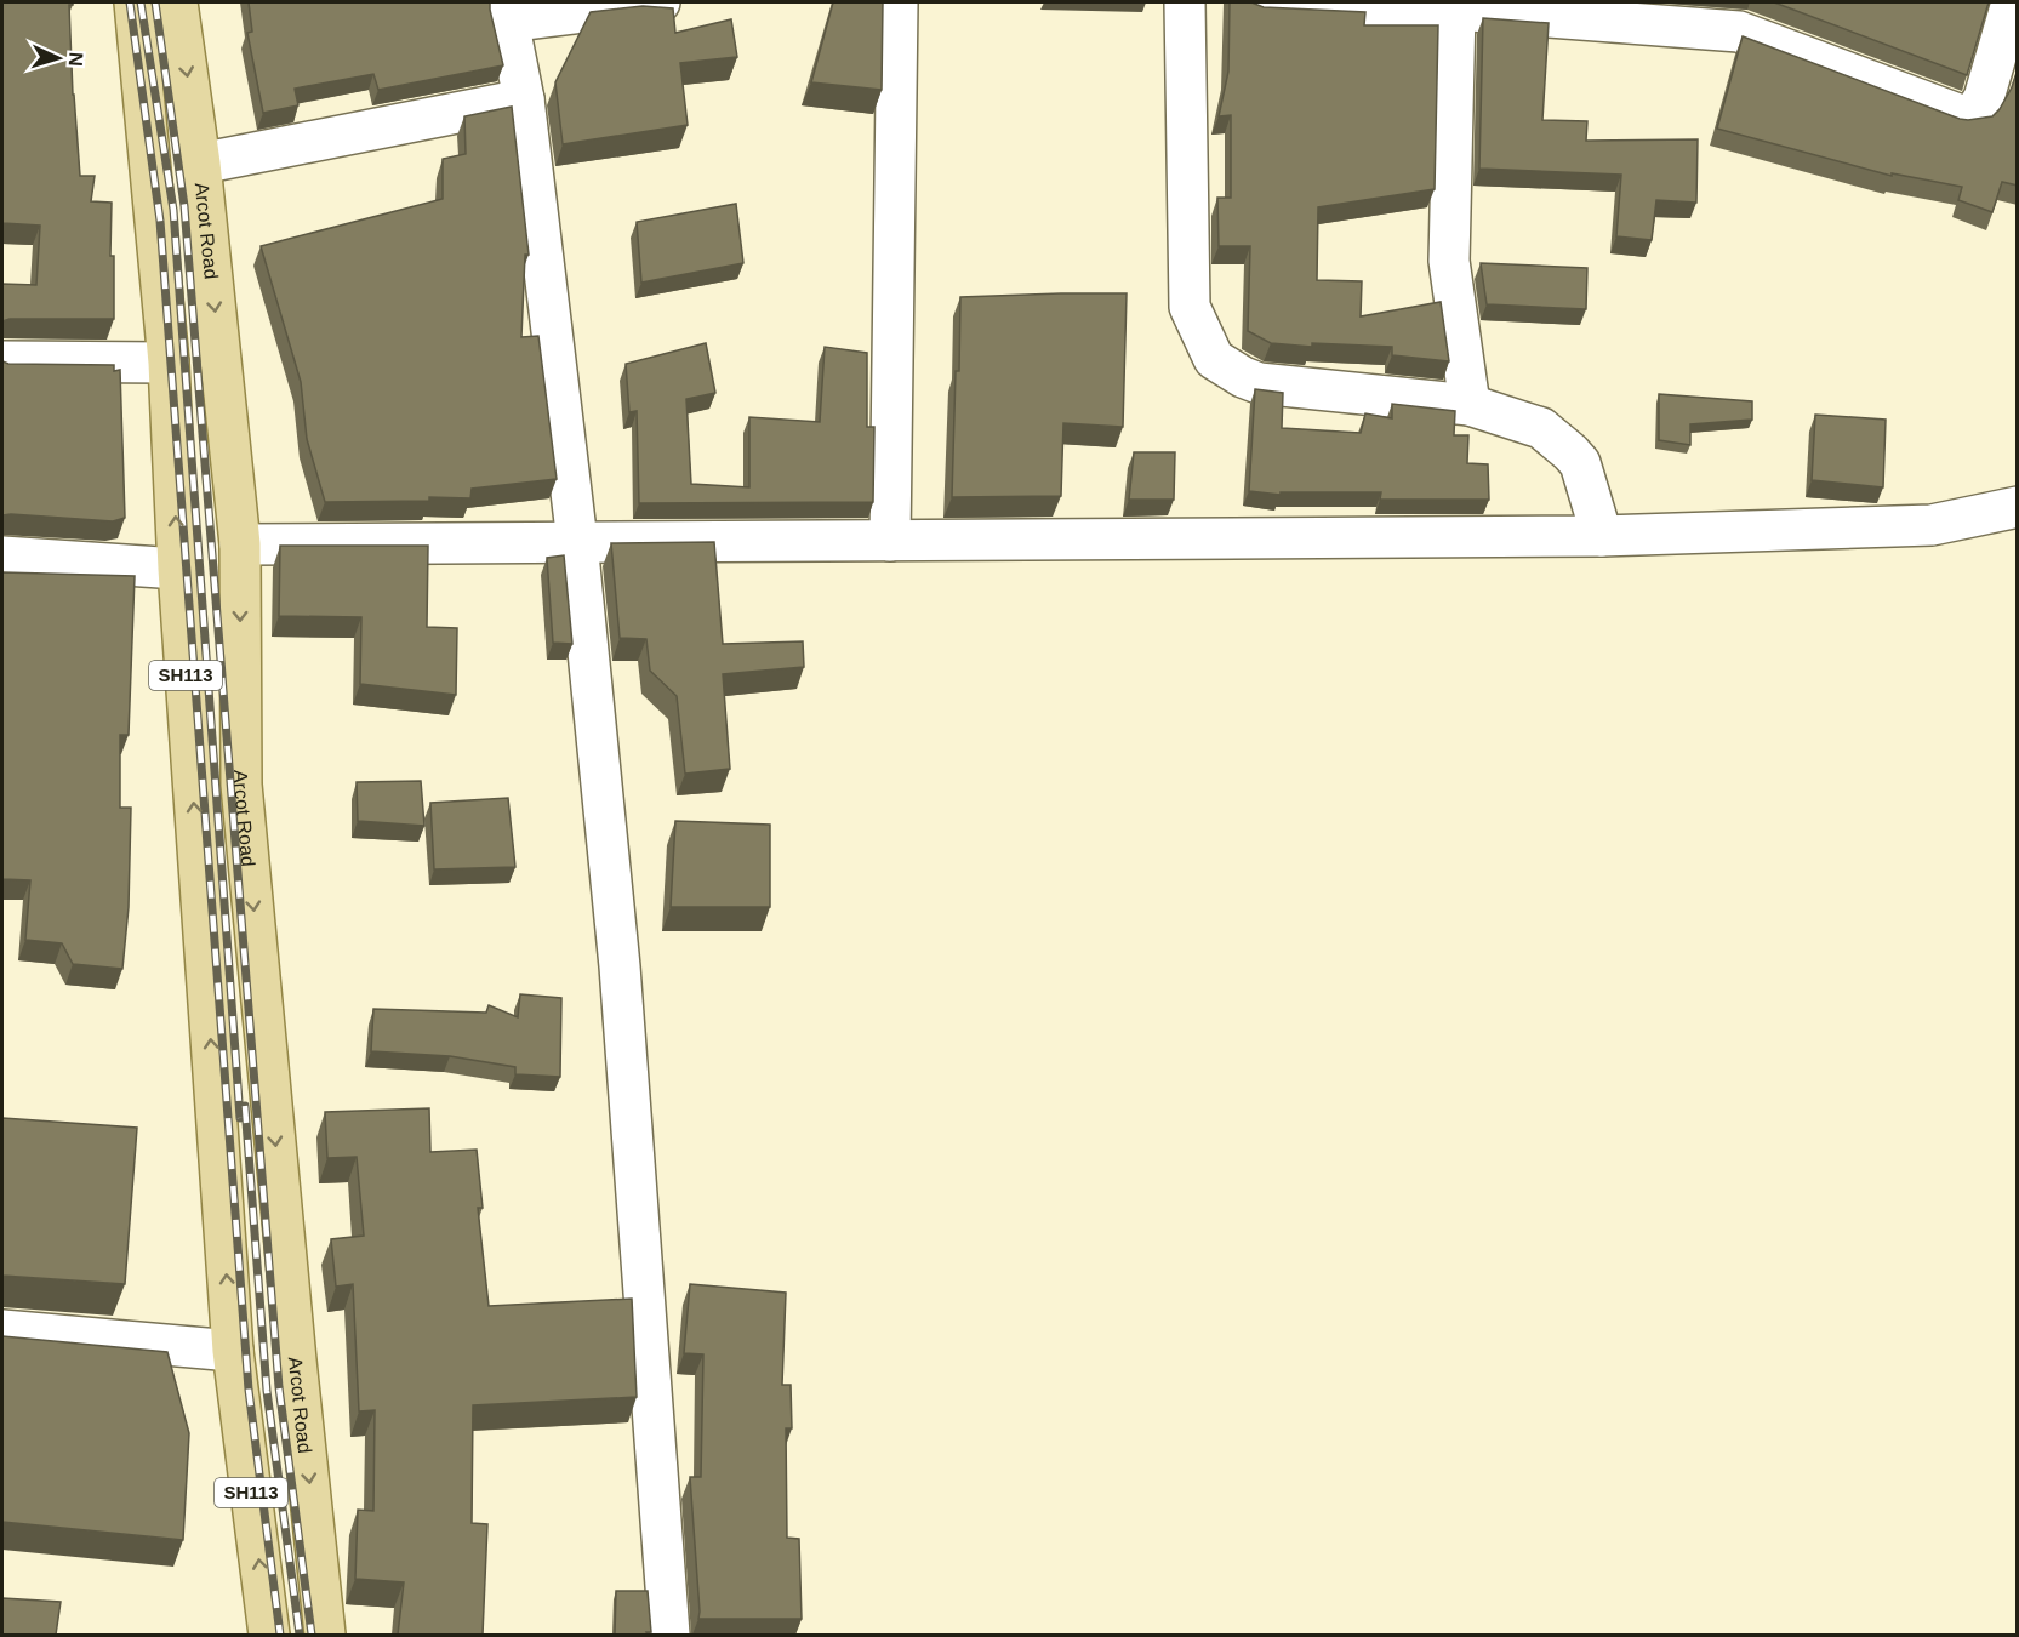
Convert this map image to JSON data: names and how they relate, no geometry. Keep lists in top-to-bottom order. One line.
{"streets":{"main road":["Arcot Road","SH113"]},"north":"right"}
